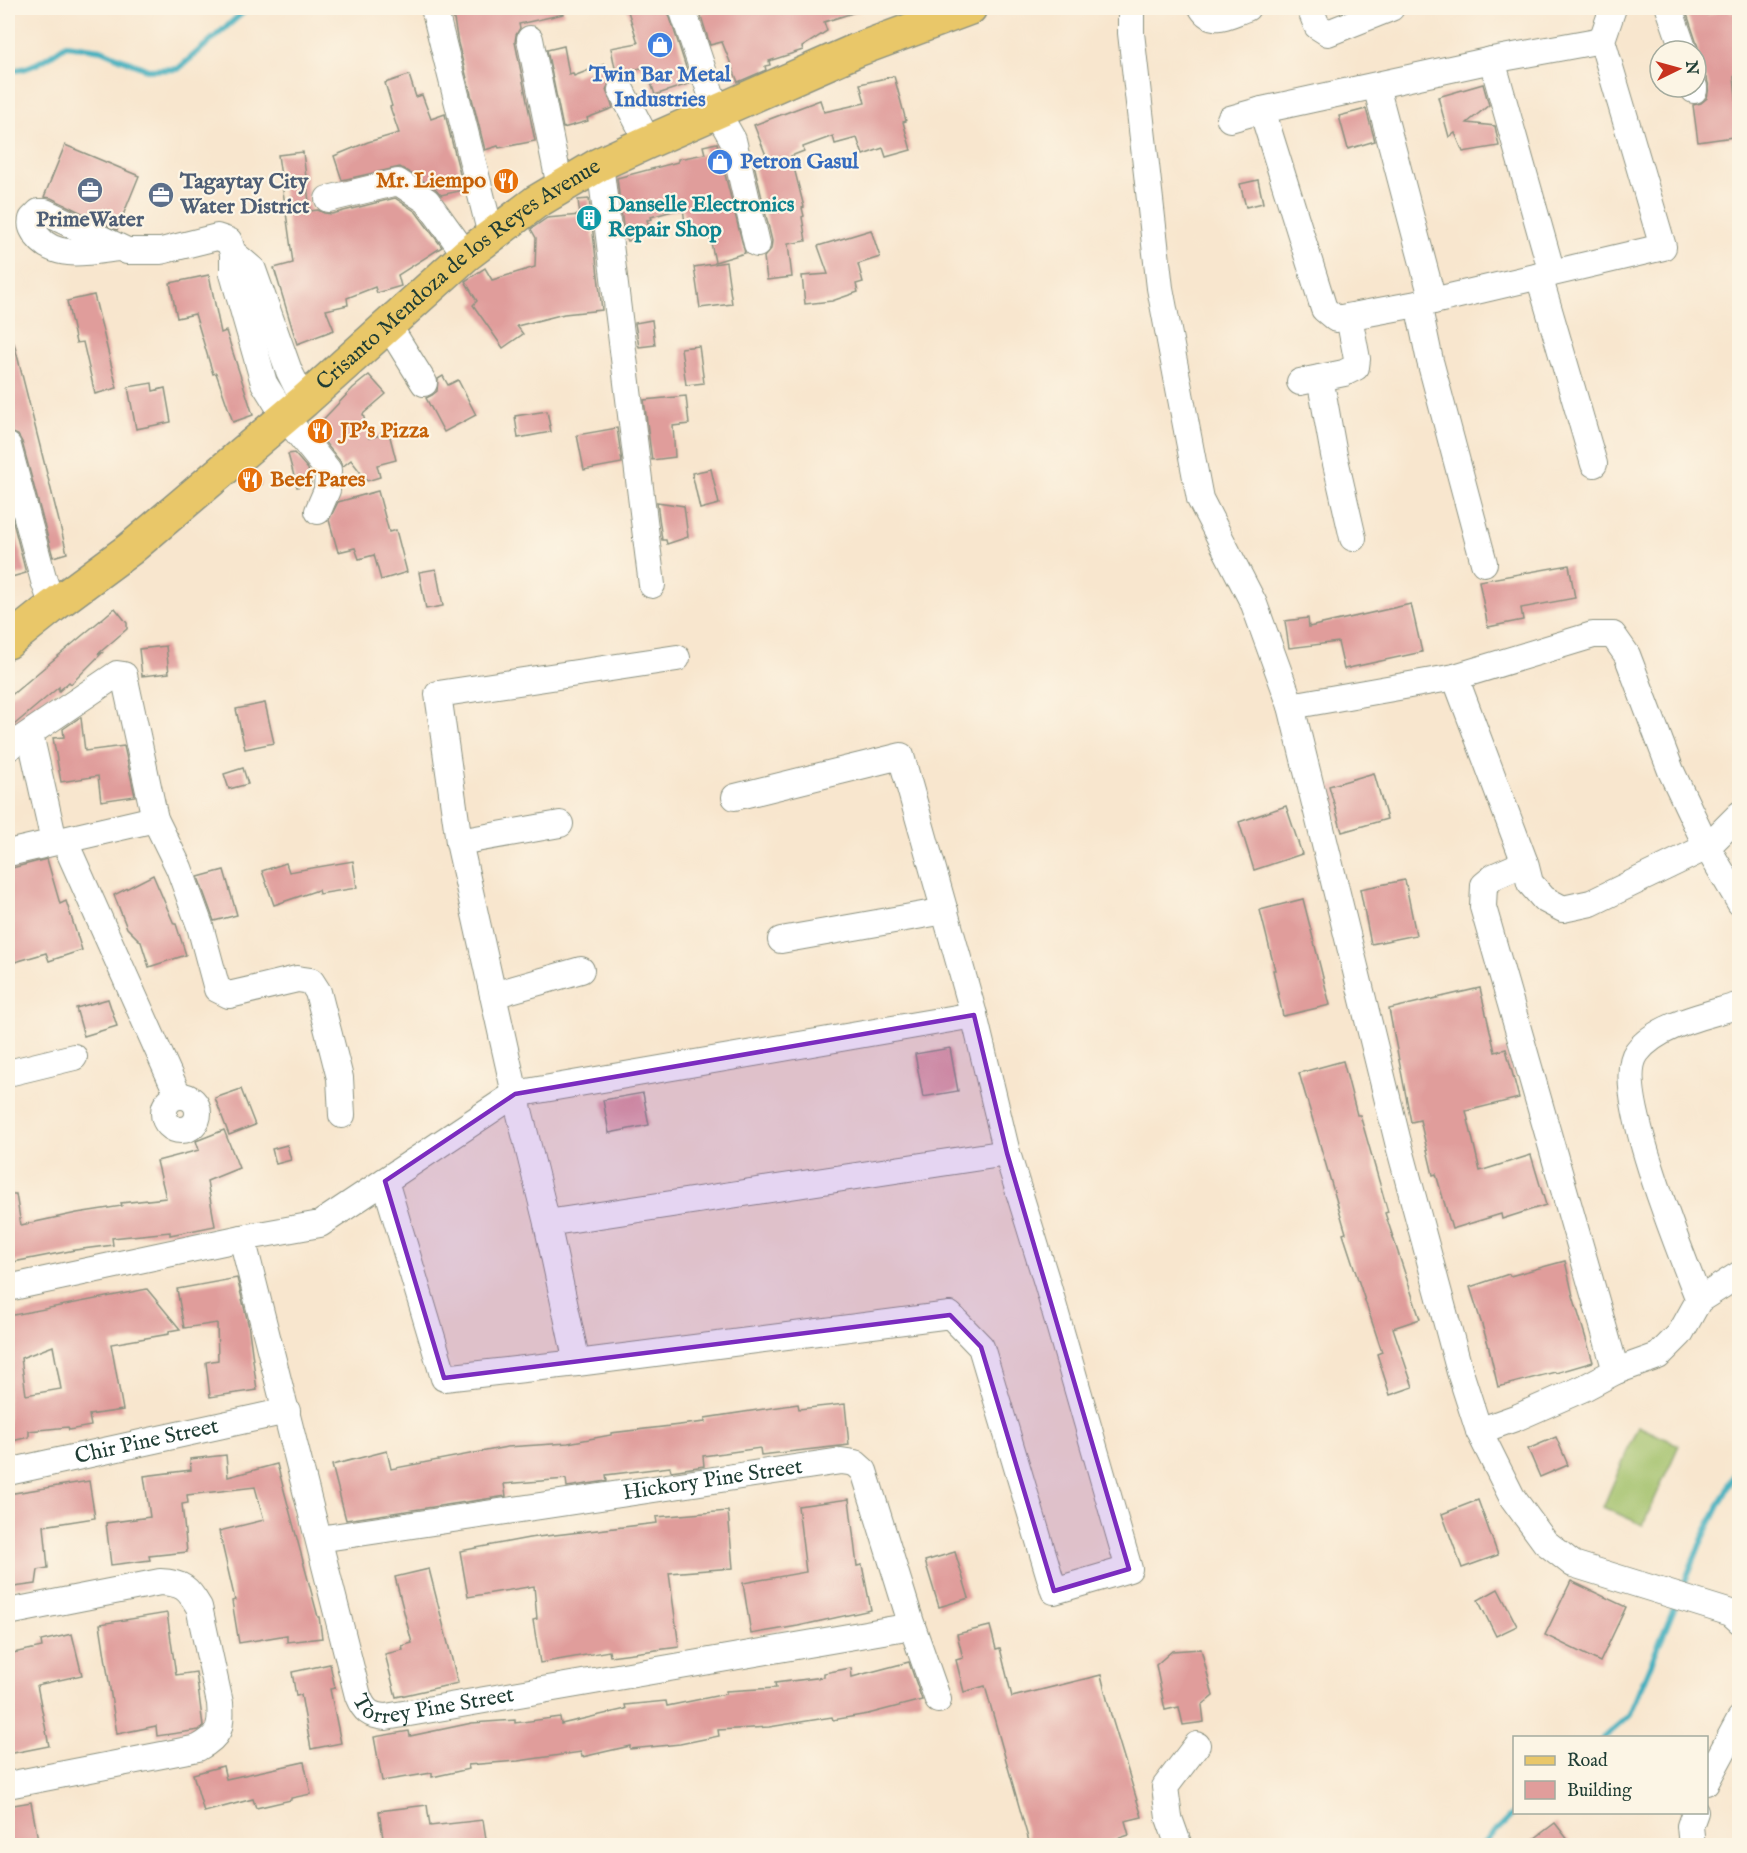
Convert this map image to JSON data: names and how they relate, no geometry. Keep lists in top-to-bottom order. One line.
{"streets":{"main road":["Crisanto Mendoza de los Reyes Avenue"],"street":["Chir Pine Street","Hickory Pine Street","Torrey Pine Street"]},"crossings":[["Chir Pine Street","Torrey Pine Street"],["Hickory Pine Street","Torrey Pine Street"]],"places":{"shop":["Twin Bar Metal Industries","Petron Gasul"],"restaurant":["Mr. Liempo","JP's Pizza","Beef Pares"],"office":["PrimeWater","Tagaytay City Water District"],"building":["Danselle Electronics Repair Shop"]},"legend":["Road","Building"],"north":"right"}
